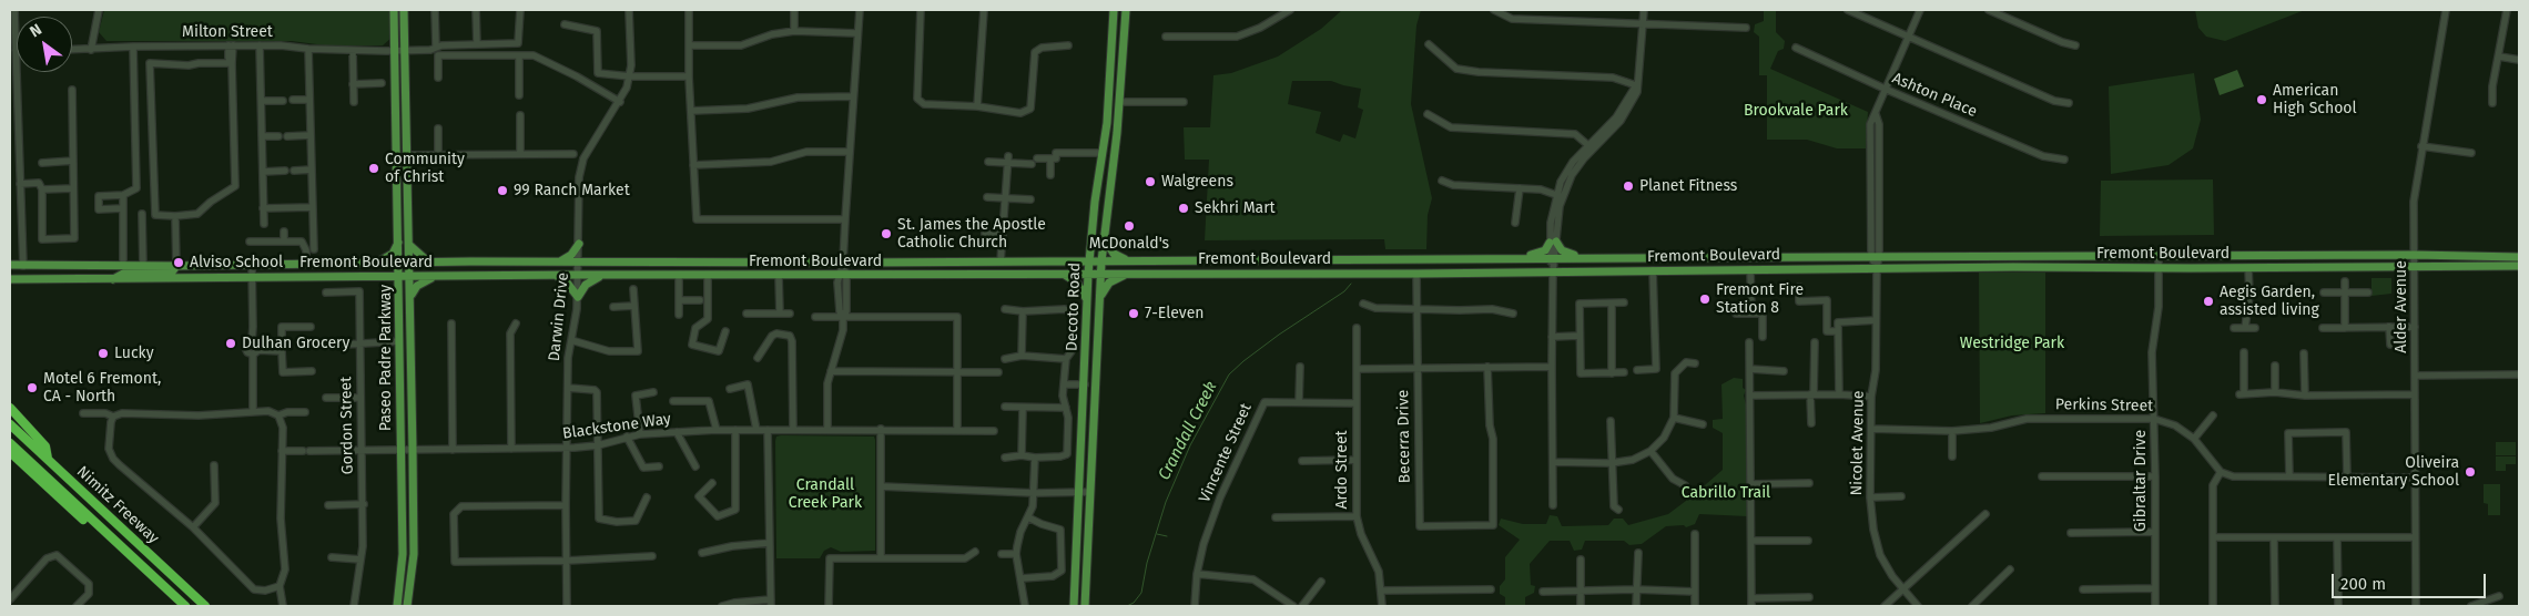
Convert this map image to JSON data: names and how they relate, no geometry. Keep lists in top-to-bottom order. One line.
{"streets":{"highway":["Nimitz Freeway"],"main road":["Fremont Boulevard","Decoto Road","Paseo Padre Parkway"],"street":["Milton Street","Ashton Place","Alder Avenue","Darwin Drive","Perkins Street","Gordon Street","Blackstone Way","Becerra Drive","Nicolet Avenue","Vincente Street","Ardo Street","Gibraltar Drive"]},"crossings":[["Milton Street","Paseo Padre Parkway"],["Ashton Place","Nicolet Avenue"],["Fremont Boulevard","Decoto Road"],["Fremont Boulevard","Alder Avenue"],["Fremont Boulevard","Darwin Drive"],["Fremont Boulevard","Paseo Padre Parkway"],["Fremont Boulevard","Becerra Drive"],["Fremont Boulevard","Nicolet Avenue"],["Fremont Boulevard","Gibraltar Drive"],["Darwin Drive","Blackstone Way"],["Paseo Padre Parkway","Blackstone Way"],["Perkins Street","Nicolet Avenue"],["Perkins Street","Gibraltar Drive"],["Gordon Street","Blackstone Way"],["Vincente Street","Ardo Street"]],"water":["Crandall Creek"],"parks":["Brookvale Park","Westridge Park","Crandall Creek Park","Cabrillo Trail"],"places":["American High School","Community of Christ","Walgreens","Planet Fitness","99 Ranch Market","Sekhri Mart","McDonald's","St. James the Apostle Catholic Church","Alviso School","Fremont Fire Station 8","Aegis Garden, assisted living","7-Eleven","Dulhan Grocery","Lucky","Motel 6 Fremont, CA - North","Oliveira Elementary School"],"scale_bar":"200 m","north":"top left"}
